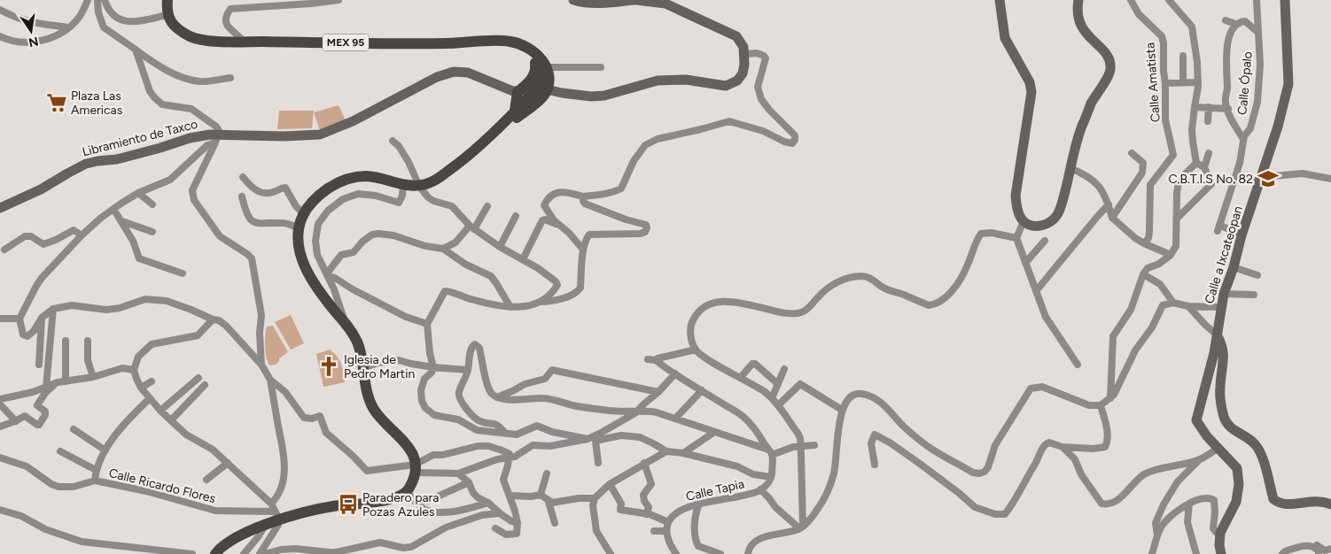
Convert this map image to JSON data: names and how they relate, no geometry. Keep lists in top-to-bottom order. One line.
{"streets":{"main road":["MEX 95","Libramiento de Taxco","Calle a Ixcateopan"],"street":["Calle Amatista","Calle Ópalo","Calle Ricardo Flores","Calle Tapia"]},"crossings":[["Calle Ópalo","Calle a Ixcateopan"]],"places":{"supermarket":["Plaza Las Americas"],"school or university":["C.B.T.I.S No. 82"],"church":["Iglesia de Pedro Martin"],"bus stop":["Paradero para Pozas Azules"]},"north":"bottom"}
